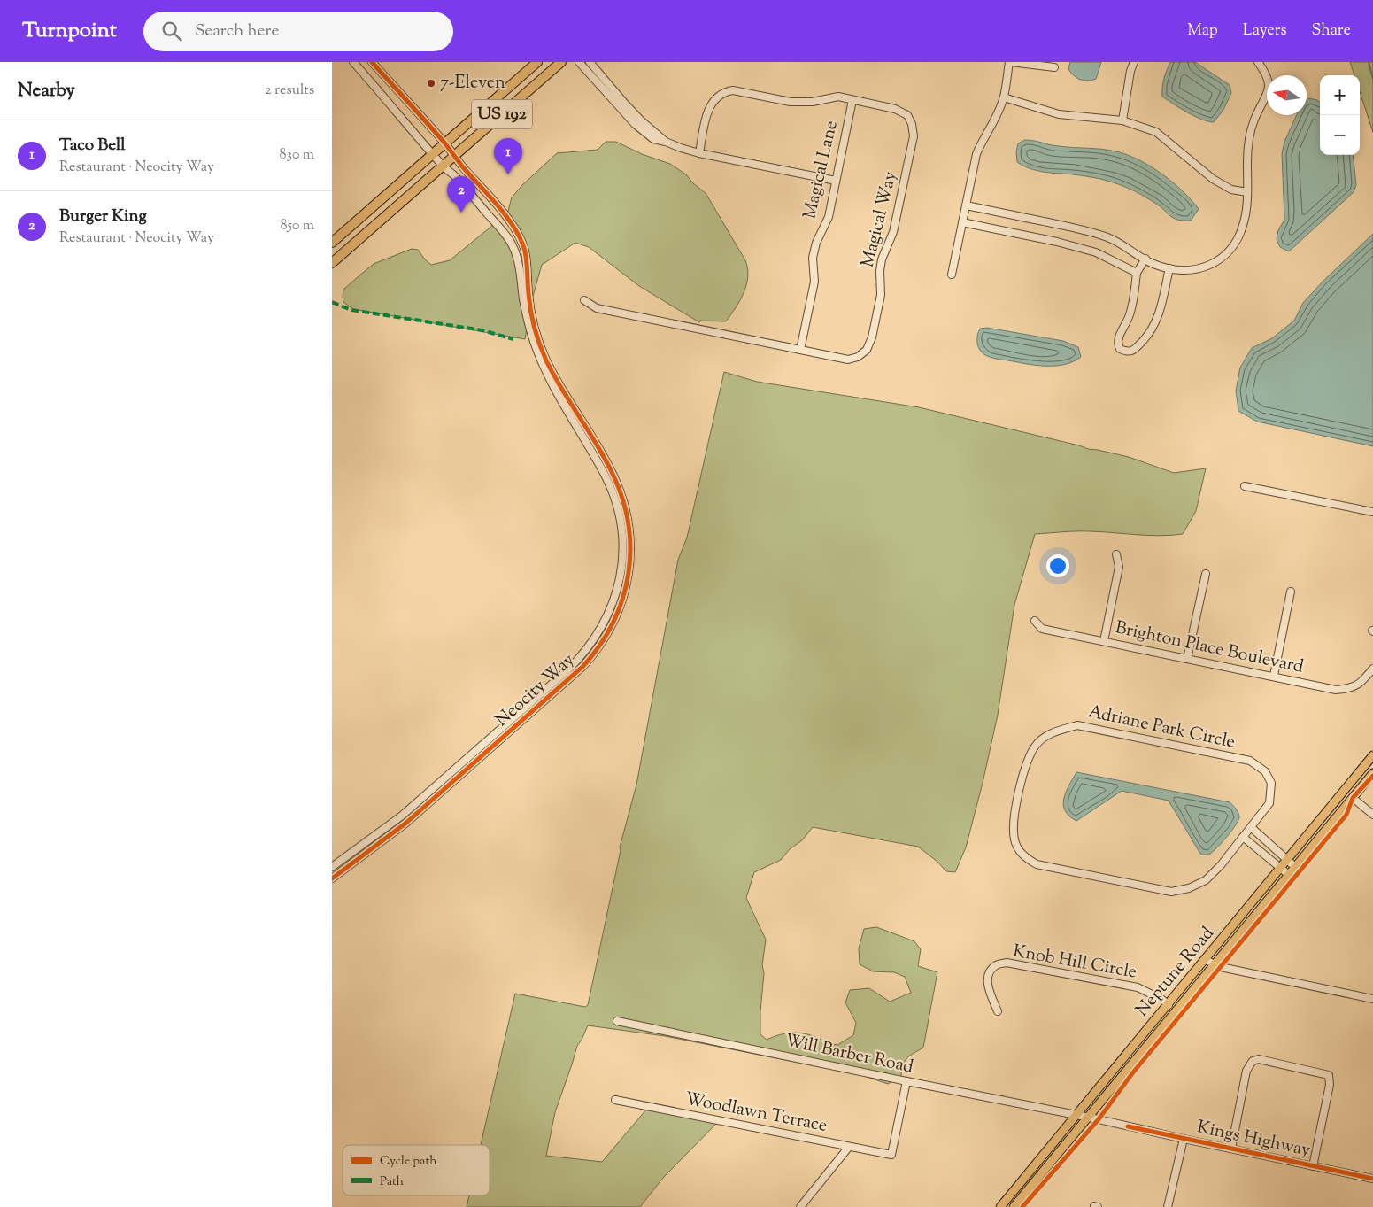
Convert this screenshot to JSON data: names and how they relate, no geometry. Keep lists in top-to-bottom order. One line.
{"streets":{"highway":["US 192"],"main road":["Neptune Road"],"street":["Magical Lane","Magical Way","Brighton Place Boulevard","Neocity Way","Adriane Park Circle","Knob Hill Circle","Will Barber Road","Woodlawn Terrace","Kings Highway"]},"crossings":[["US 192","Neocity Way"],["Magical Lane","Magical Way"],["Knob Hill Circle","Neptune Road"],["Neptune Road","Will Barber Road"],["Neptune Road","Kings Highway"],["Will Barber Road","Woodlawn Terrace"],["Will Barber Road","Kings Highway"]],"places":["7-Eleven"],"legend":["Cycle path","Path"],"north":"left","page":{"header":"Turnpoint","search":"Search here","nav":["Map","Layers","Share"],"heading":["Nearby","2 results"],"map_buttons":["+","−"],"list":[{"mark":"1","name":"Taco Bell","note":"Restaurant · Neocity Way","value":"830 m"},{"mark":"2","name":"Burger King","note":"Restaurant · Neocity Way","value":"850 m"}],"pins":["1","2"]}}
